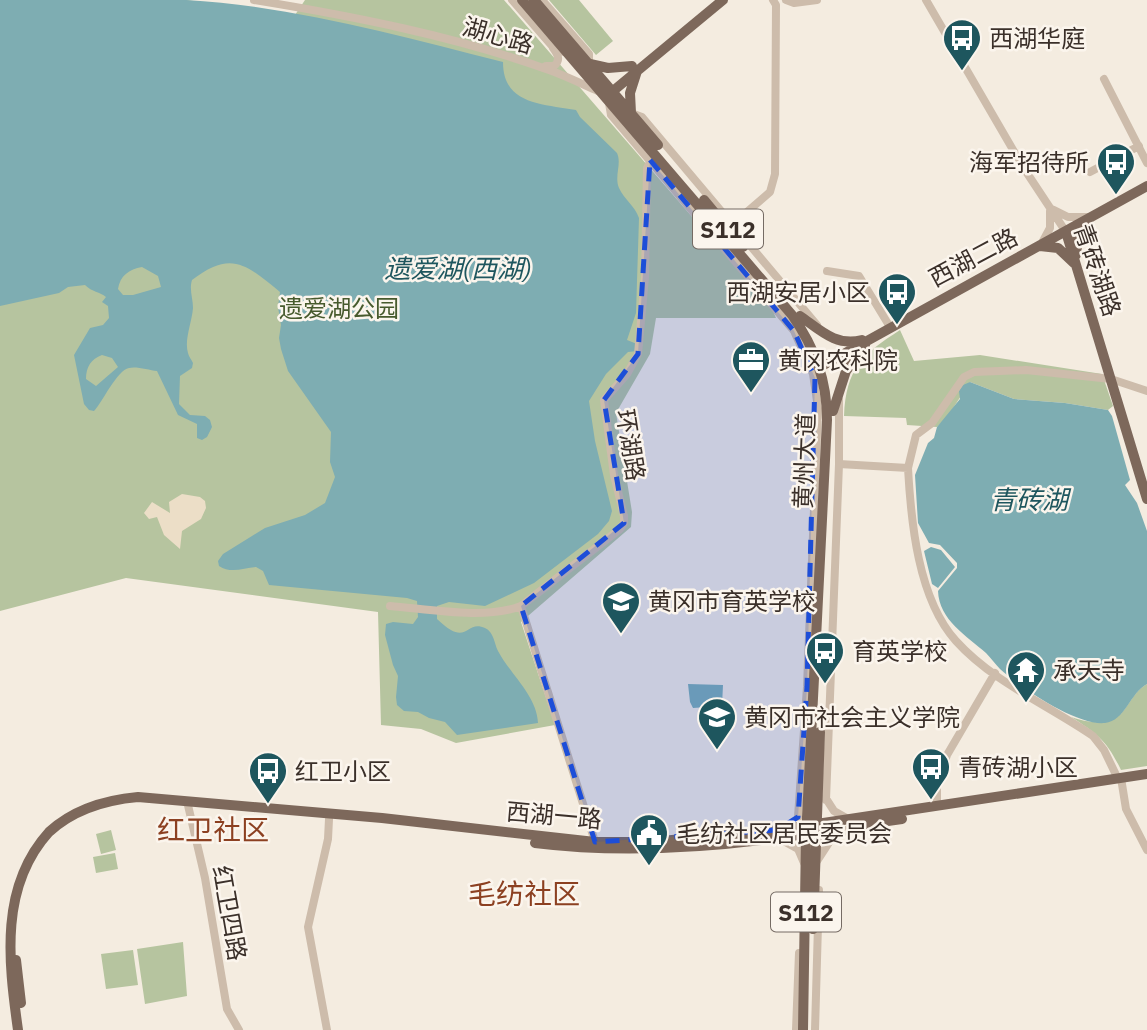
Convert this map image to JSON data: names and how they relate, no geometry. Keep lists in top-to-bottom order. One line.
{"streets":{"main road":["S112","西湖二路","青砖湖路","黄州大道","西湖一路"],"street":["湖心路","环湖路","红卫四路"]},"crossings":[["湖心路","黄州大道"],["西湖二路","青砖湖路"],["西湖二路","黄州大道"],["环湖路","黄州大道"],["黄州大道","西湖一路"],["西湖一路","红卫四路"]],"districts":["红卫社区","毛纺社区"],"water":["遗爱湖(西湖)","青砖湖"],"parks":["遗爱湖公园"],"places":{"bus stop":["西湖华庭","海军招待所","西湖安居小区","育英学校","青砖湖小区","红卫小区"],"office":["黄冈农科院"],"school or university":["黄冈市育英学校","黄冈市社会主义学院"],"temple":["承天寺"],"public building":["毛纺社区居民委员会"]}}
